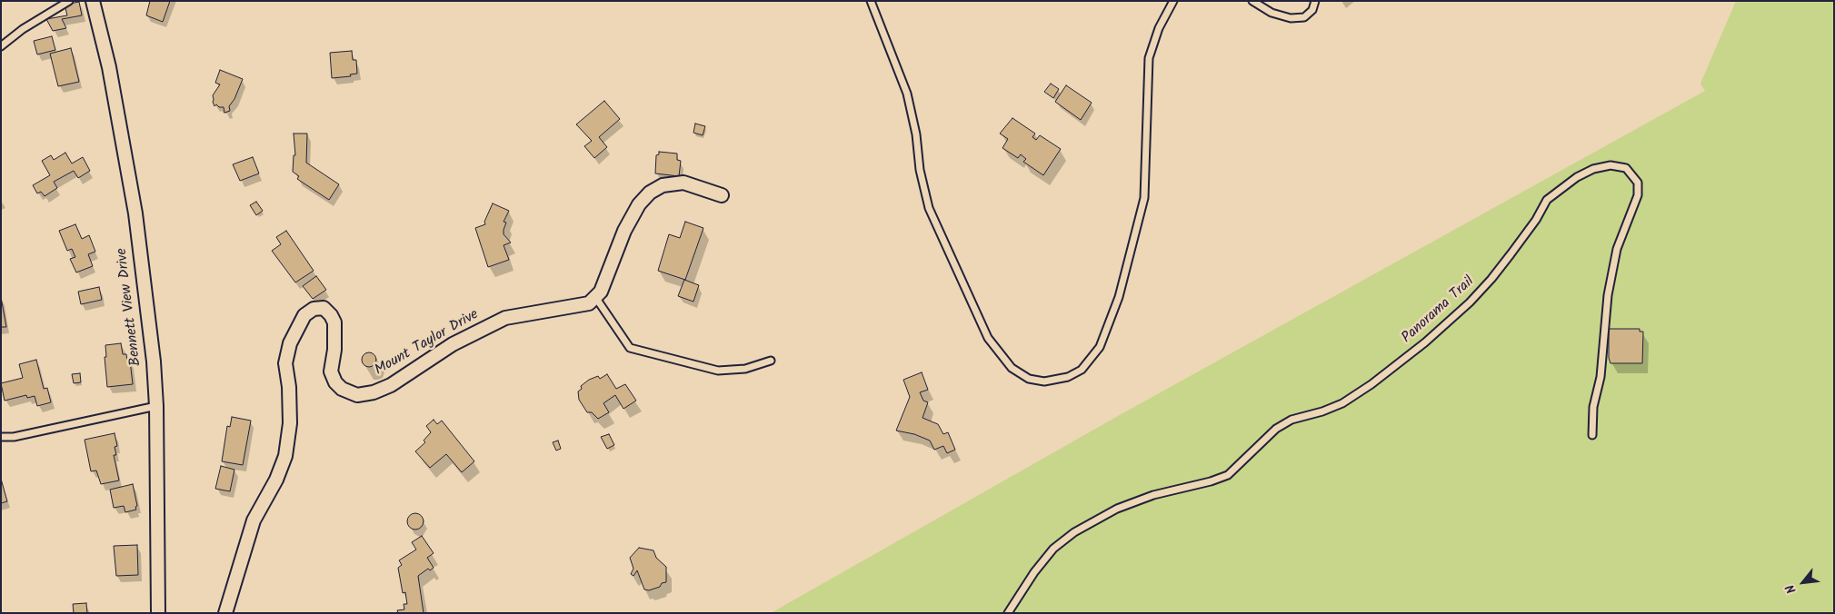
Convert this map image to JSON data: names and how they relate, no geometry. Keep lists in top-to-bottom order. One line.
{"streets":{"street":["Bennett View Drive","Mount Taylor Drive"],"lane":["Panorama Trail"]},"north":"bottom left"}
